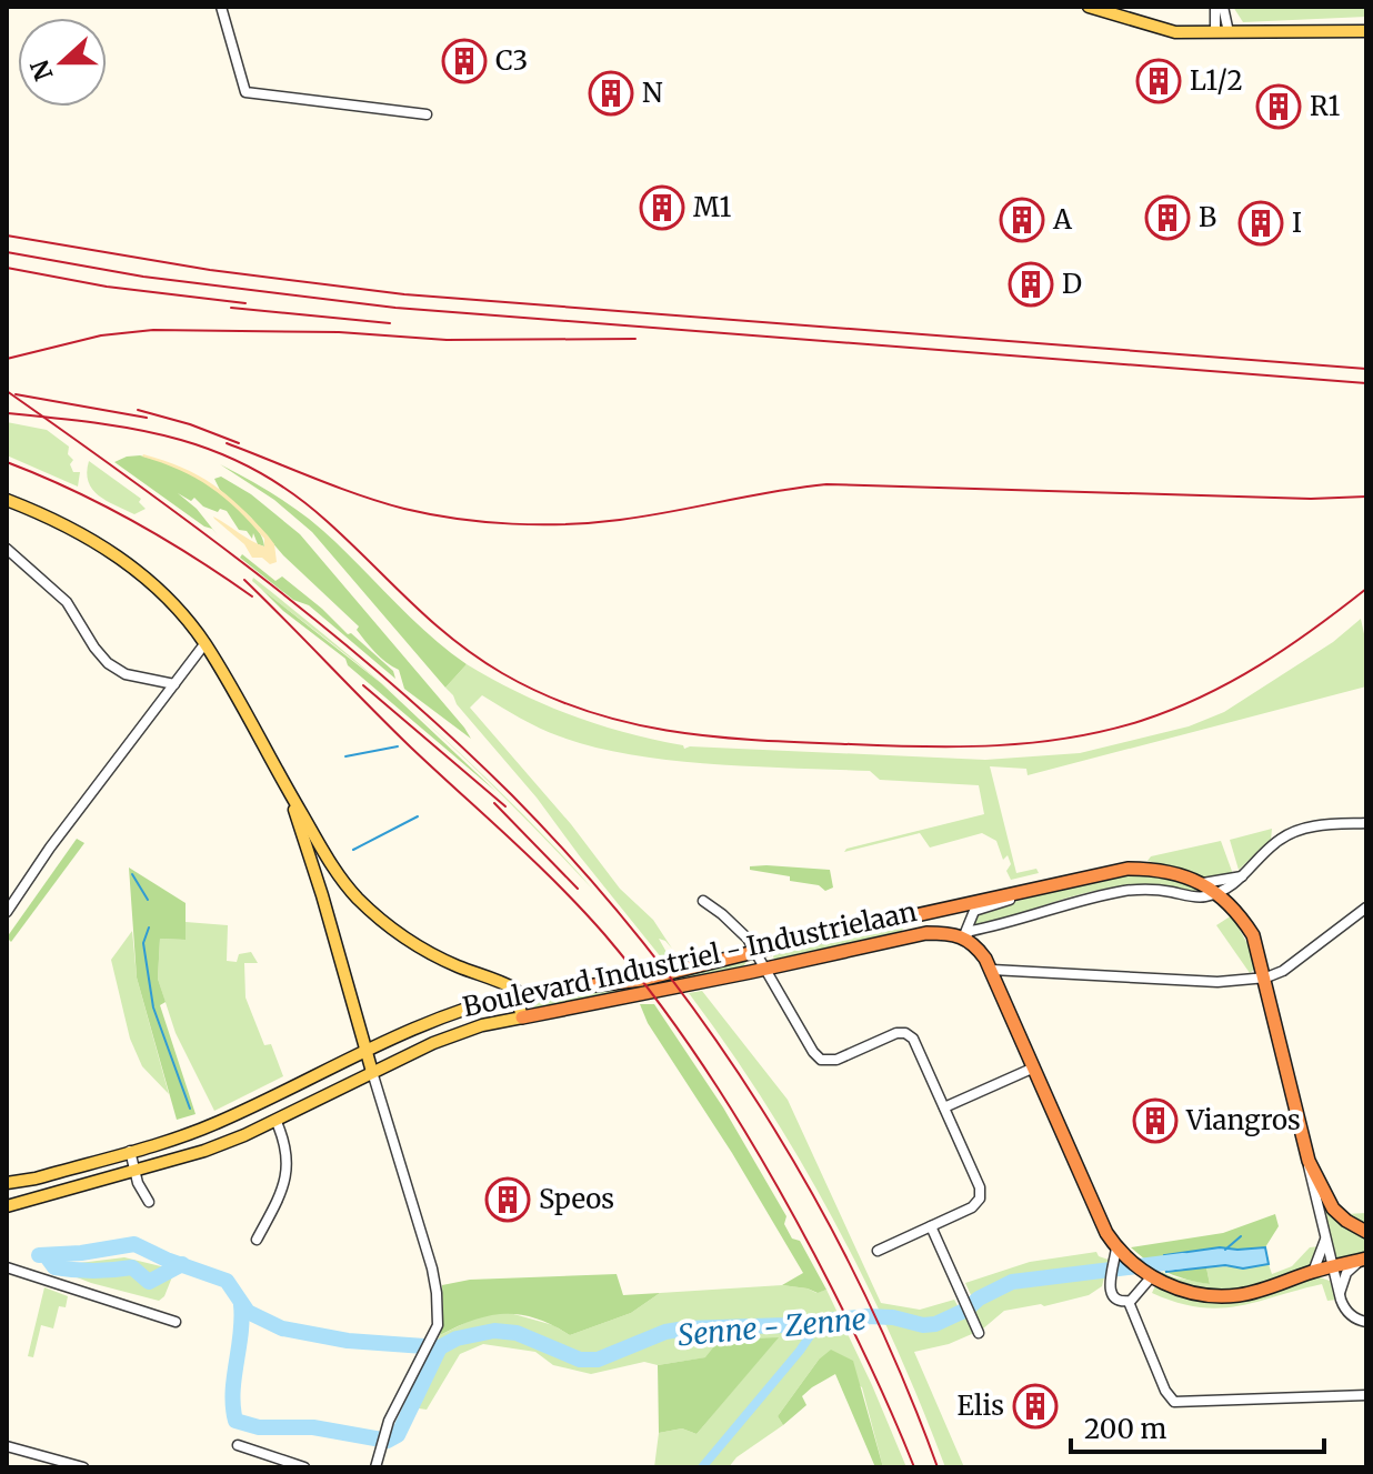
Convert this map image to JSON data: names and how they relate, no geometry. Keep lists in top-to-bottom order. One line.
{"streets":{"highway":["Boulevard Industriel - Industrielaan"]},"water":["Senne - Zenne"],"places":{"building":["C3","L1/2","N","R1","M1","B","A","I","D","Viangros","Speos","Elis"]},"scale_bar":"200 m","north":"left"}
